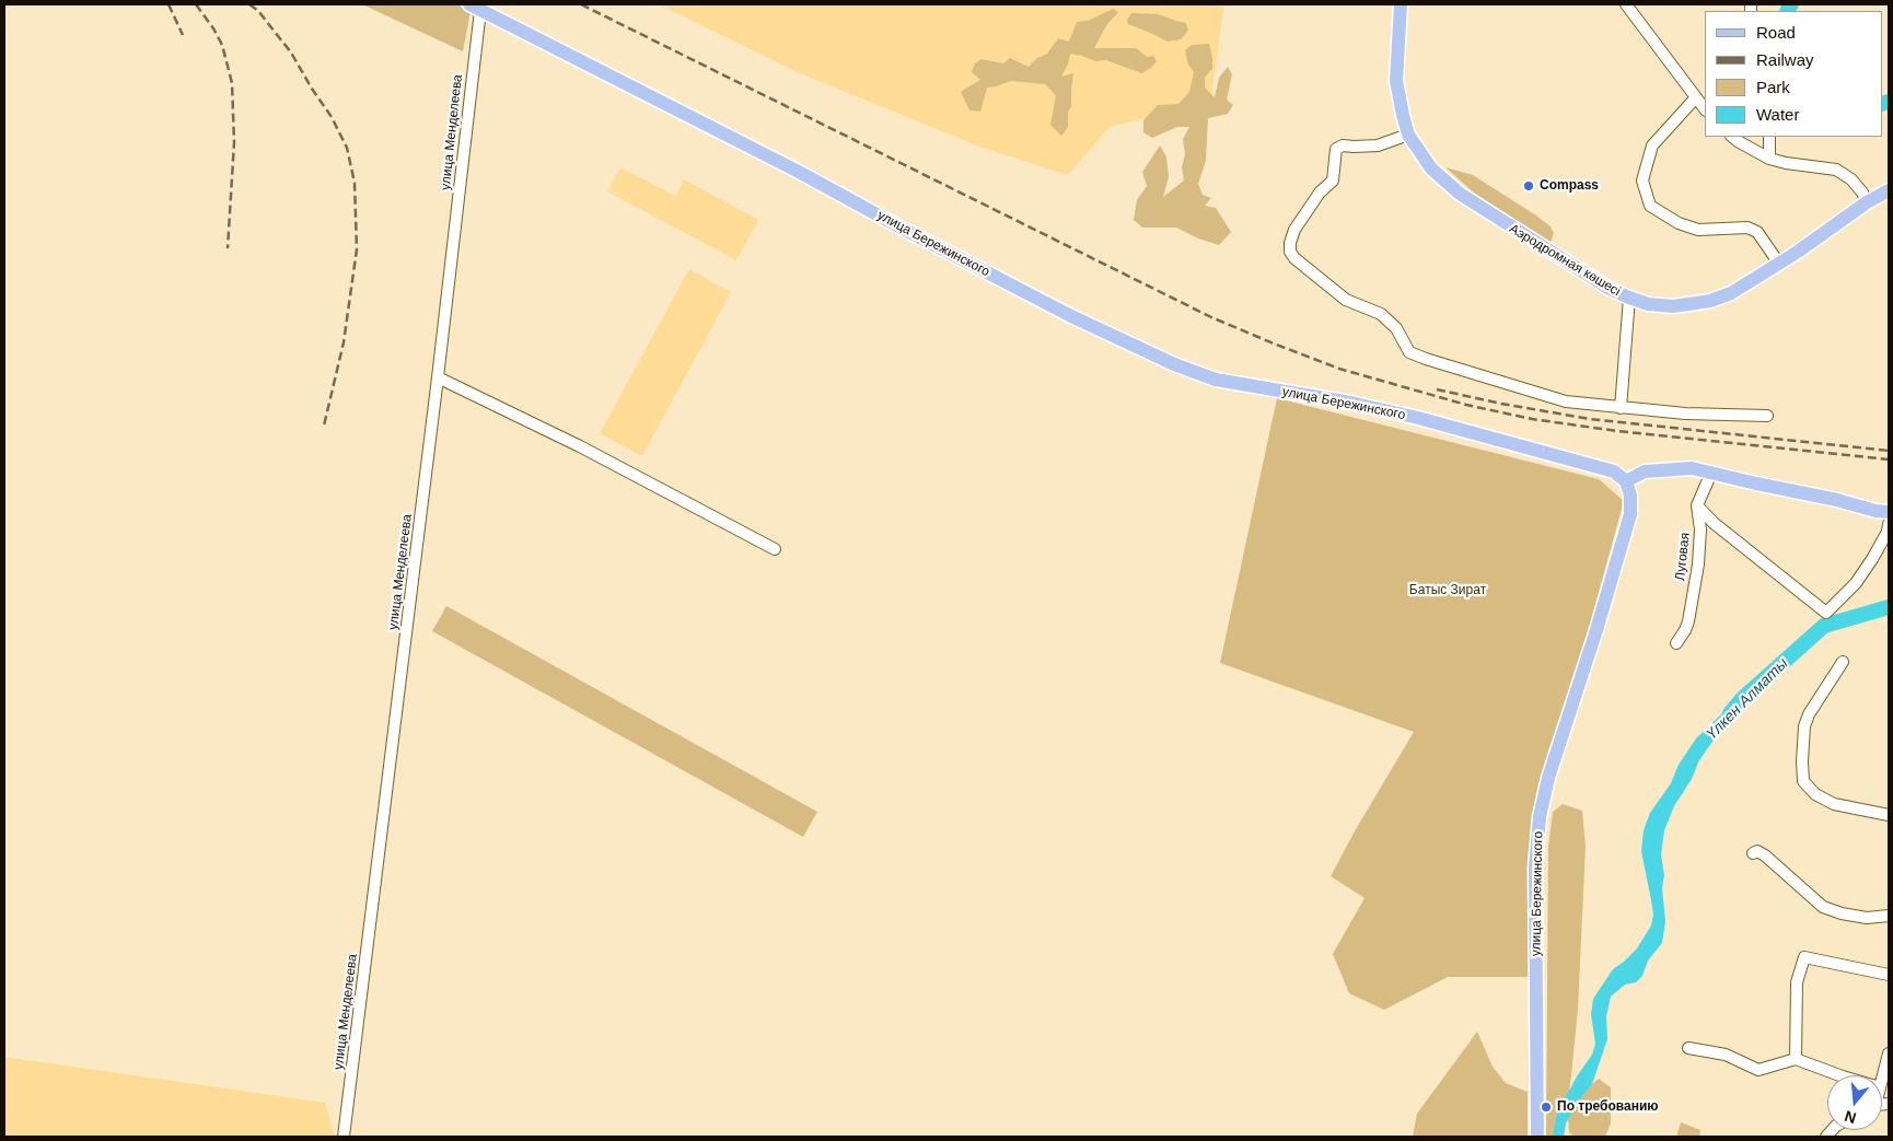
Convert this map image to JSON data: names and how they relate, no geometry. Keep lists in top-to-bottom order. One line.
{"streets":{"main road":["улица Бережинского","Аэродромная көшесі"],"street":["улица Менделеева","Луговая"]},"crossings":[["улица Менделеева","улица Бережинского"]],"water":["Үлкен Алматы"],"parks":["Батыс Зират"],"places":["Compass","По требованию"],"legend":["Road","Railway","Park","Water"],"north":"bottom"}
